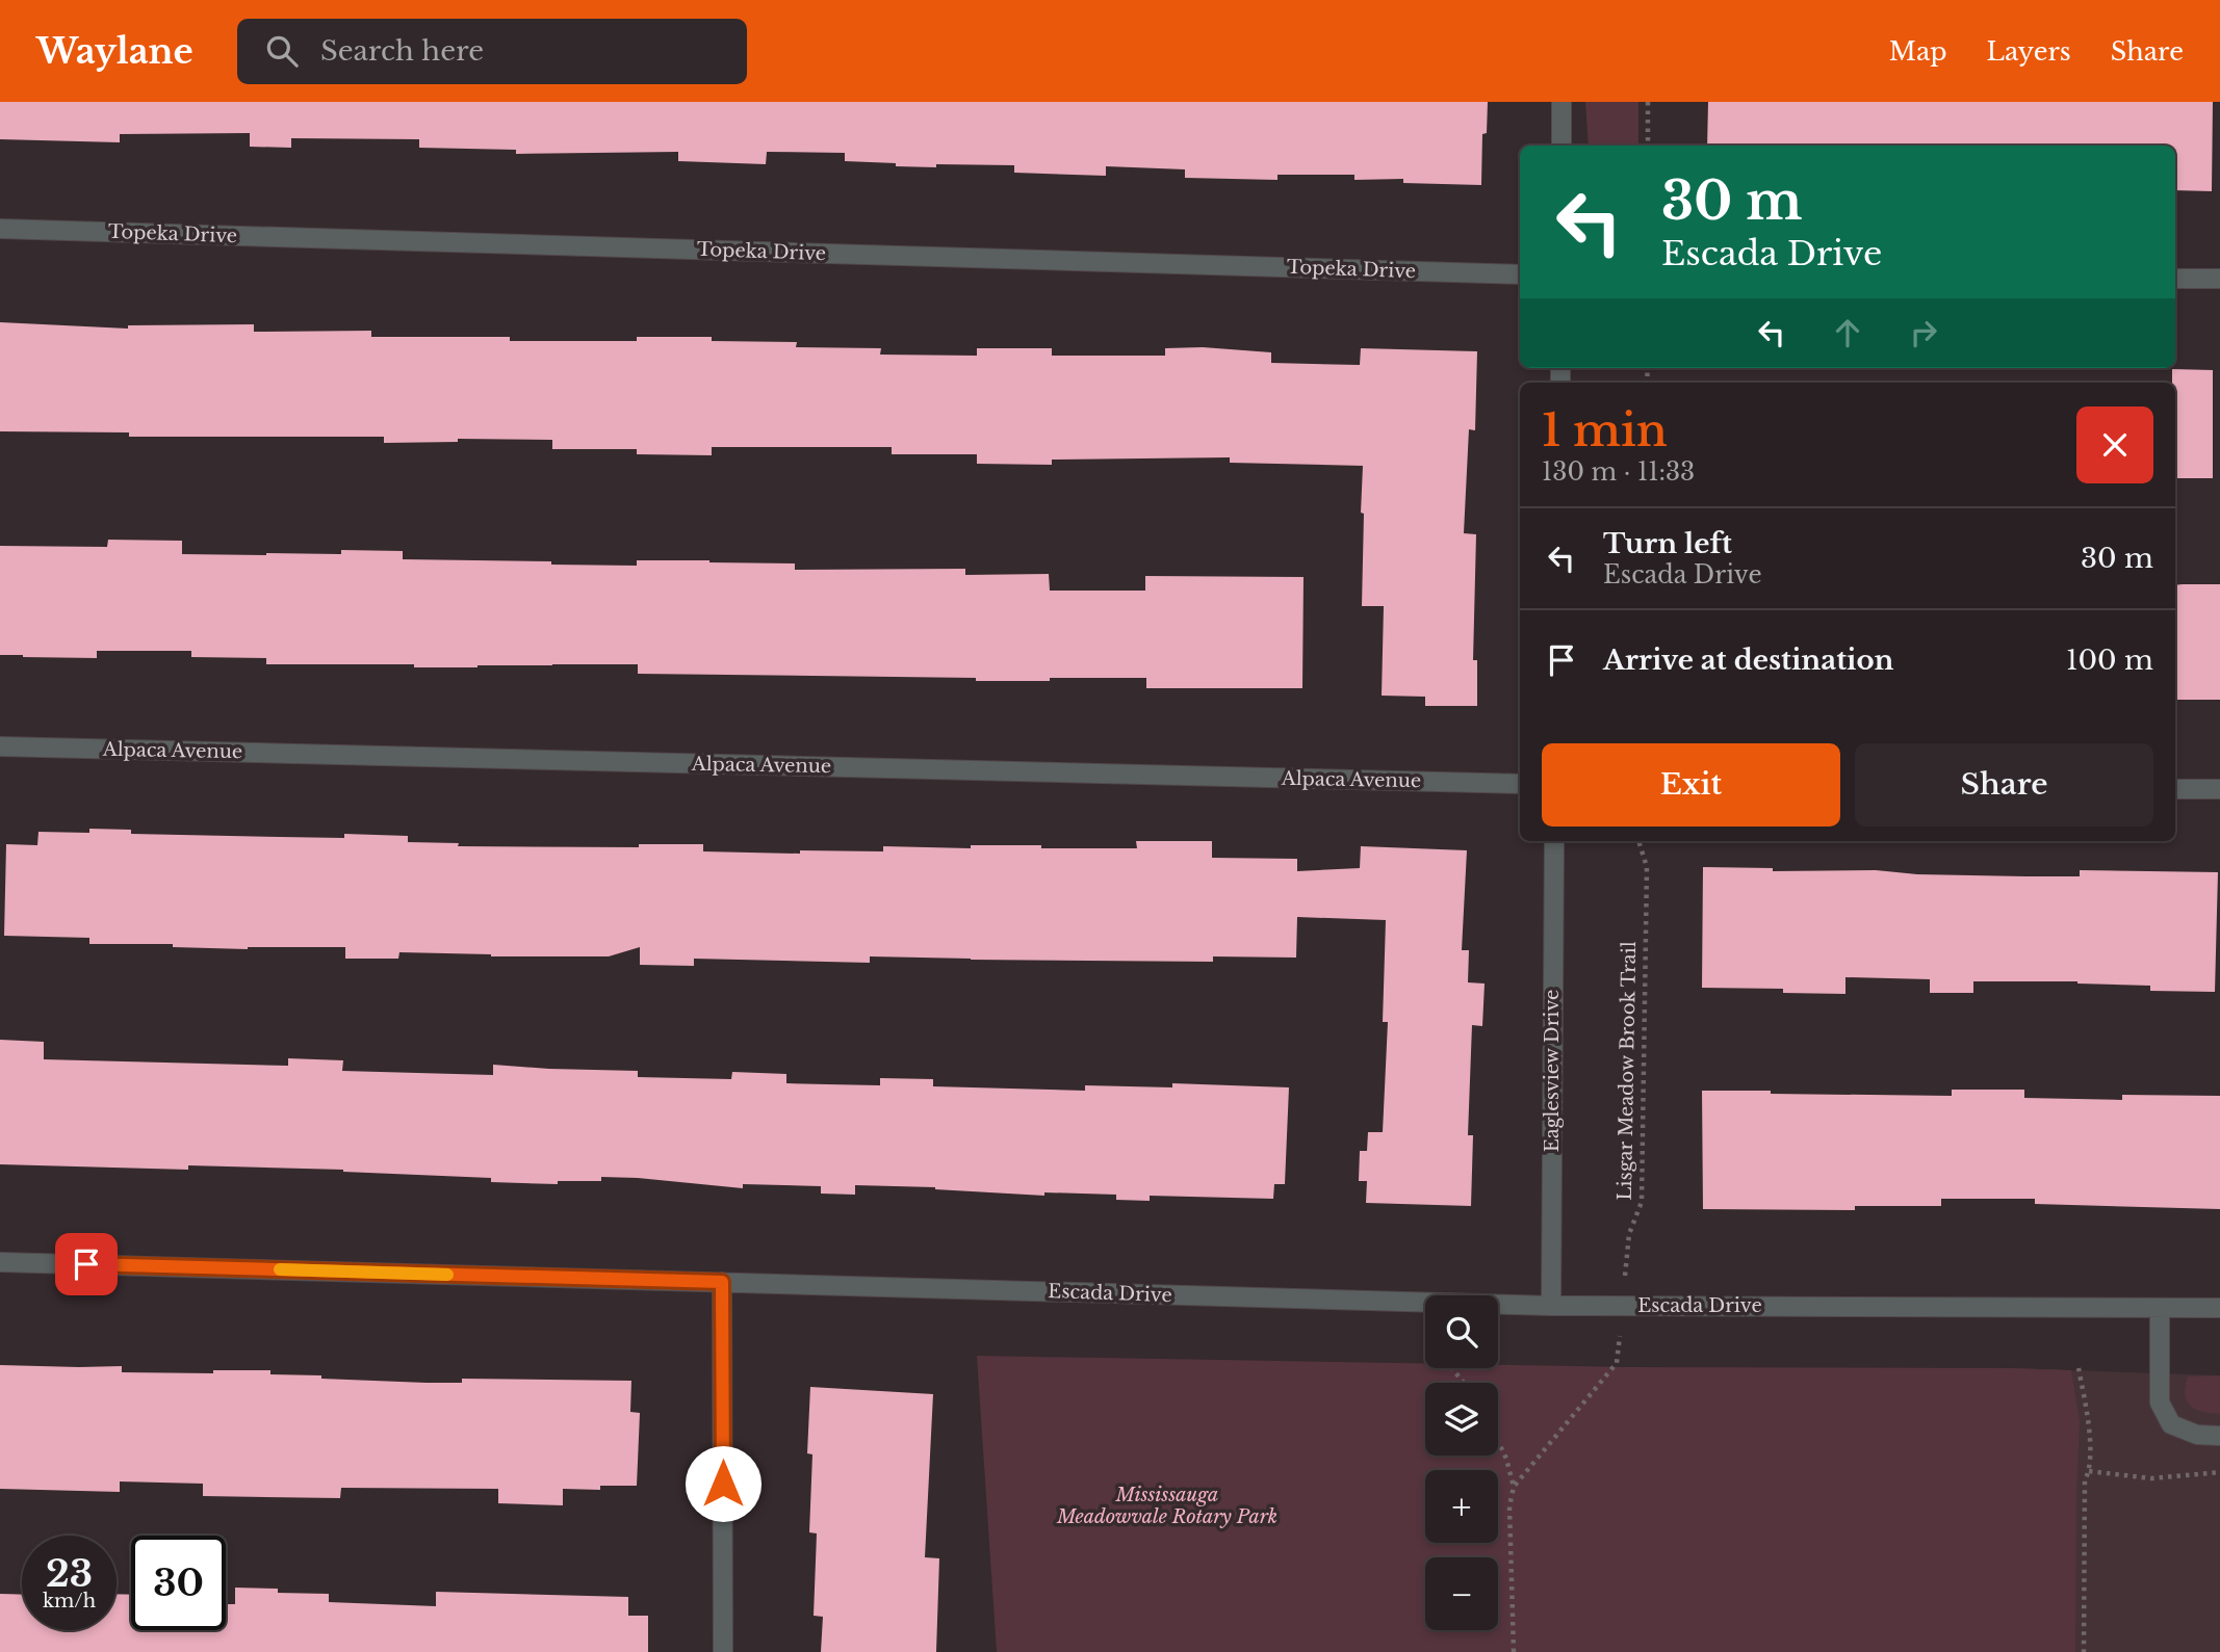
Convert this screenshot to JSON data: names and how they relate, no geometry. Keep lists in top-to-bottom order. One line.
{"streets":{"street":["Topeka Drive","Alpaca Avenue","Eaglesview Drive","Escada Drive"],"path":["Lisgar Meadow Brook Trail"]},"crossings":[["Eaglesview Drive","Escada Drive"],["Lisgar Meadow Brook Trail","Escada Drive"]],"parks":["Mississauga Meadowvale Rotary Park"],"page":{"header":"Waylane","search":"Search here","nav":["Map","Layers","Share"],"turn":["30 m","Escada Drive"],"heading":["1 min","130 m · 11:33"],"list":[{"name":"Turn left","note":"Escada Drive","value":"30 m"},{"name":"Arrive at destination","value":"100 m"}],"buttons":["Exit","Share"],"map_buttons":["+","−"],"speed":"23 km/h","limit":"30"}}
